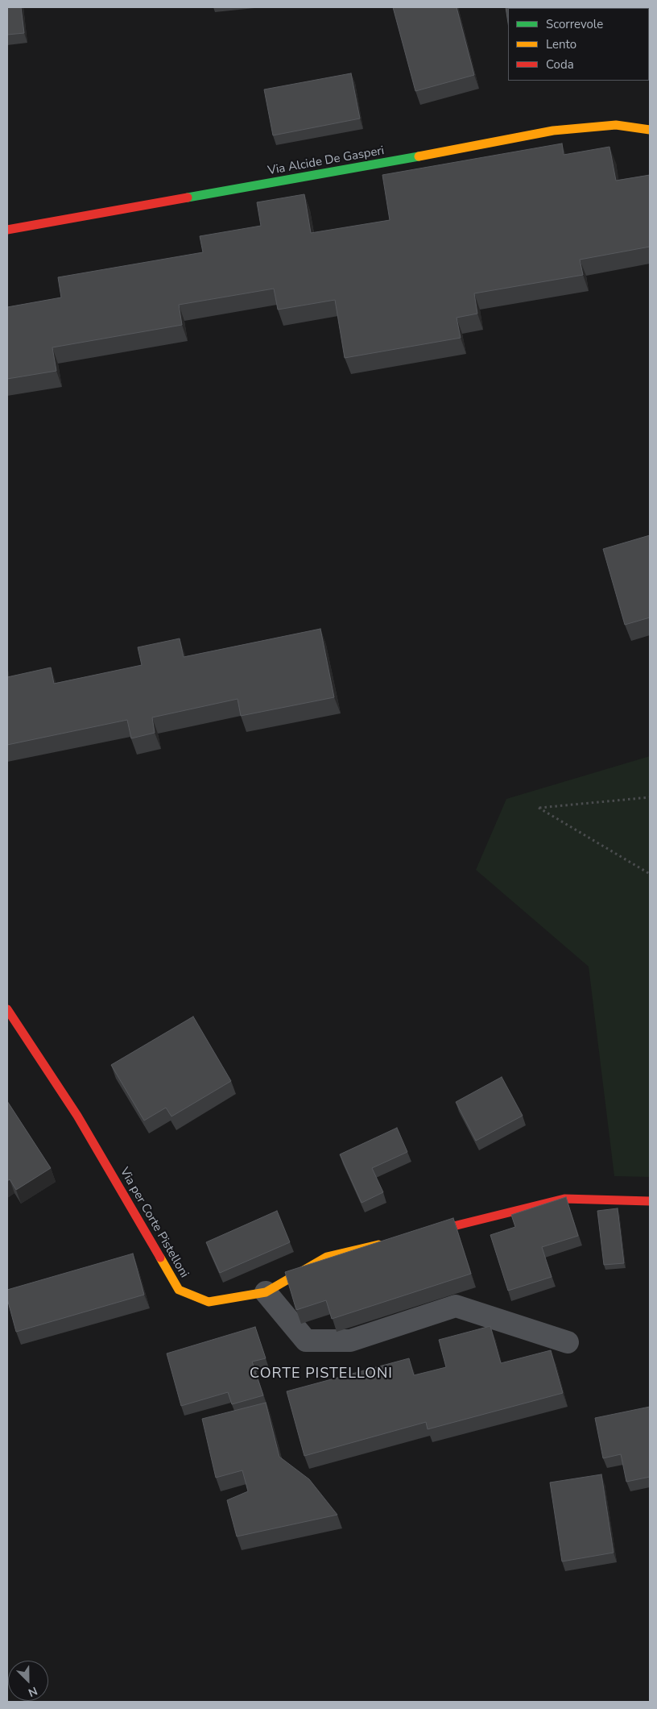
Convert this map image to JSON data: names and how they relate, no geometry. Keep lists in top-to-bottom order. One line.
{"streets":{"street":["Via Alcide De Gasperi","Via per Corte Pistelloni"]},"districts":["CORTE PISTELLONI"],"legend":["Scorrevole","Lento","Coda"],"north":"bottom right"}
